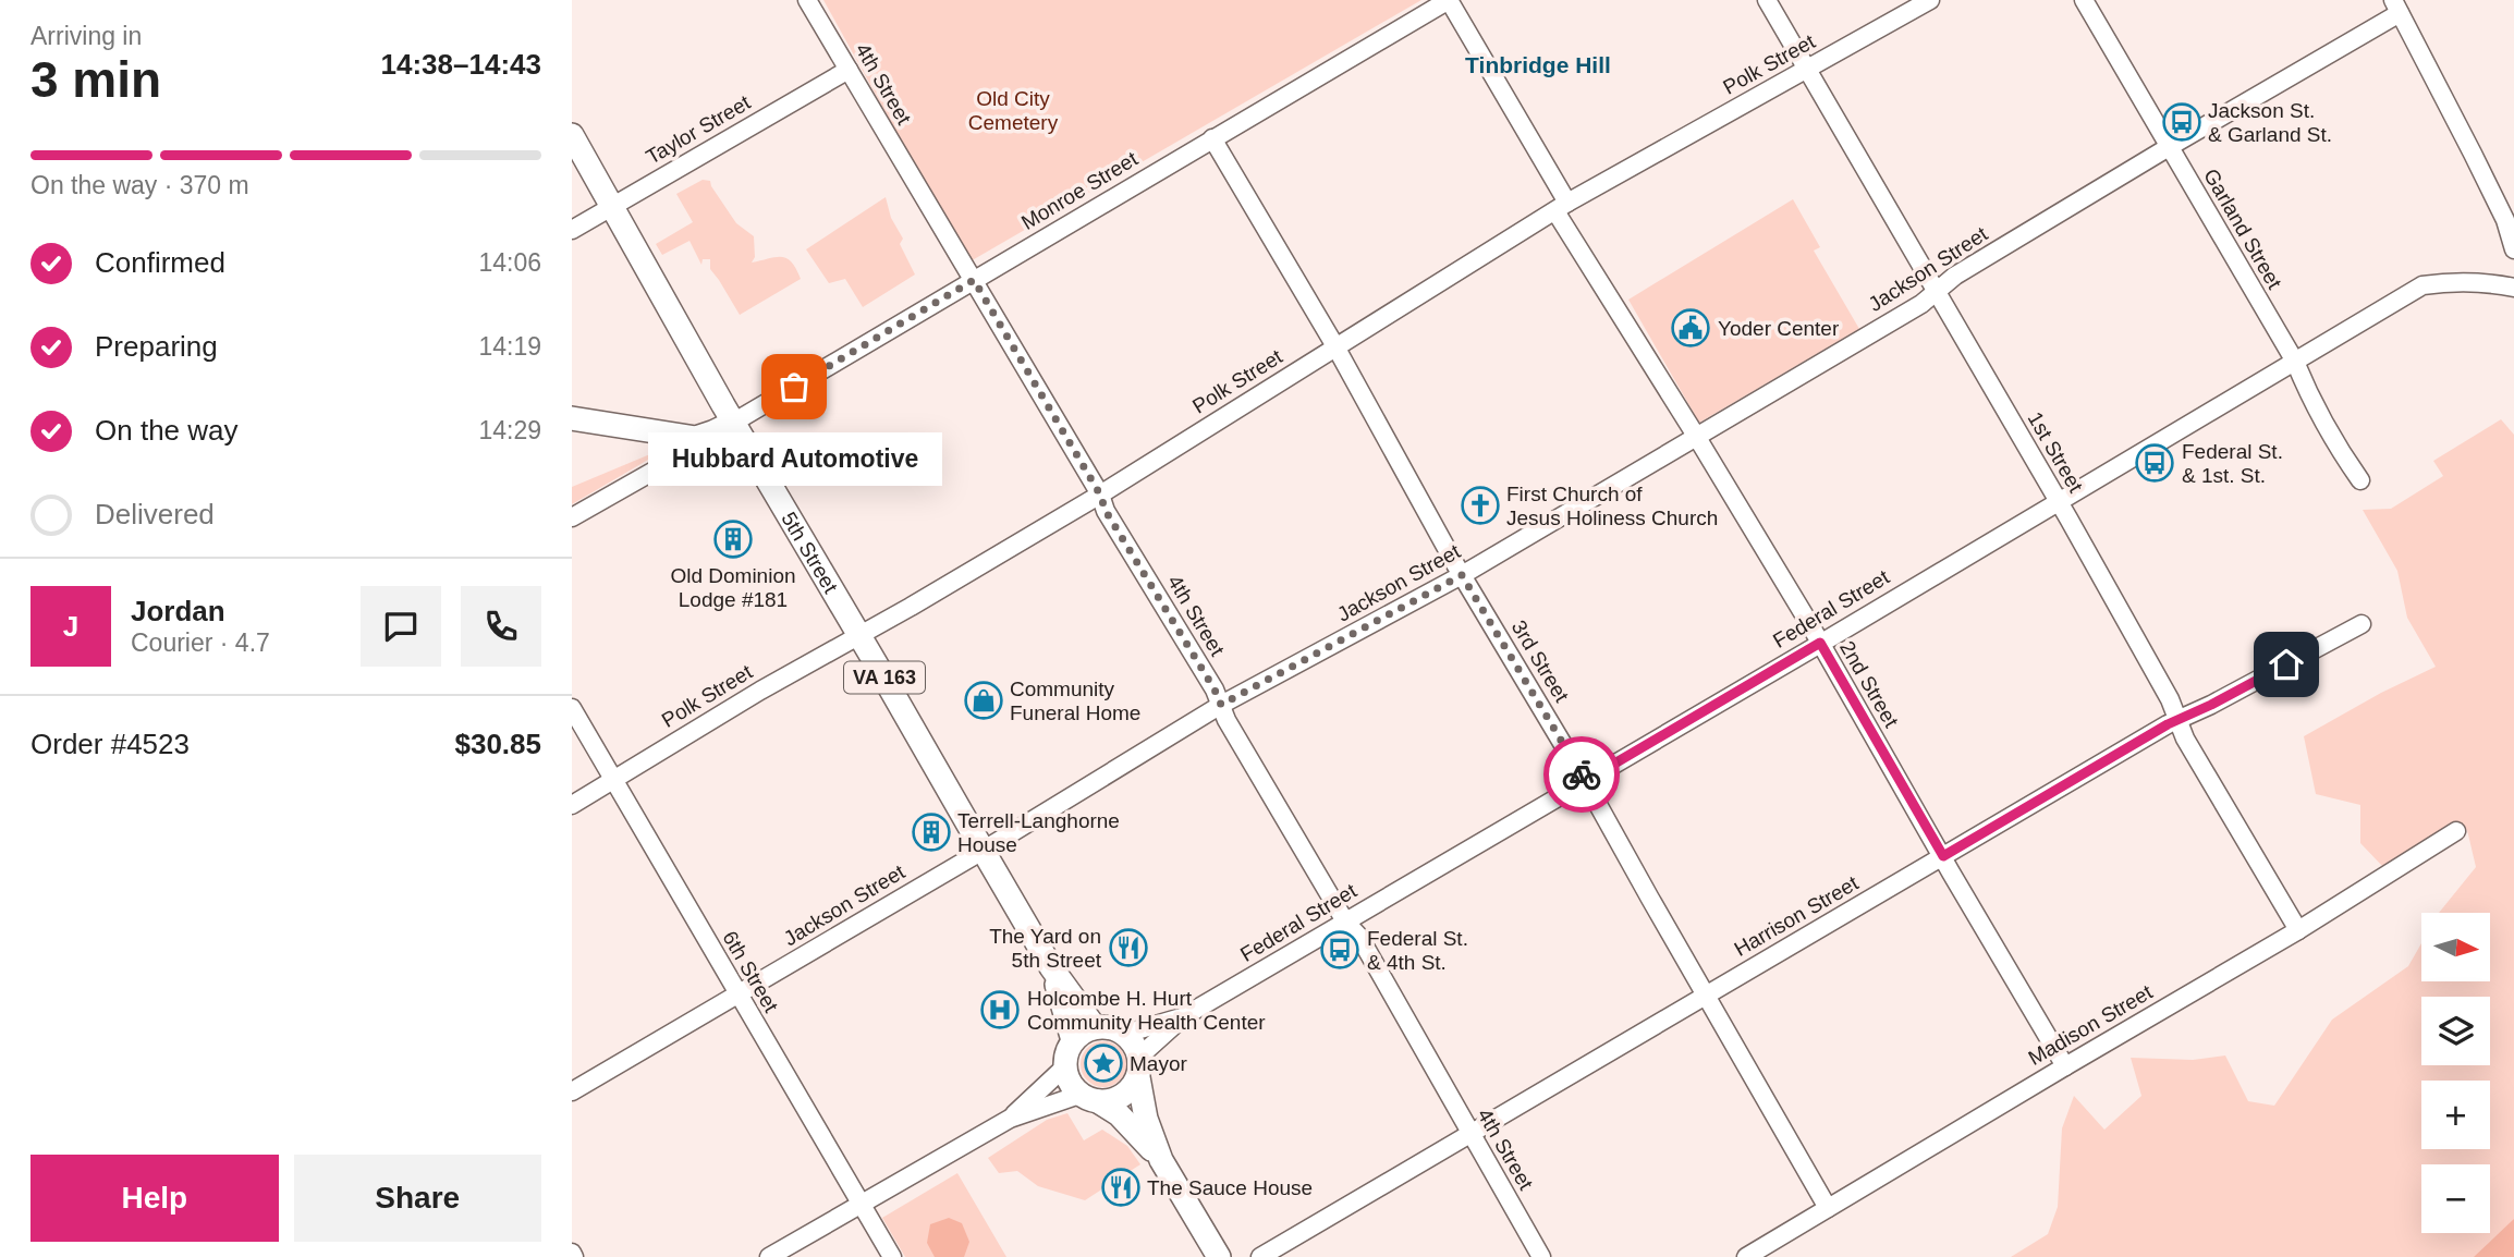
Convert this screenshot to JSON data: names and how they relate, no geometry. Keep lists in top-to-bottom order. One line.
{"streets":{"main road":["5th Street","VA 163"],"street":["Polk Street","4th Street","Taylor Street","Monroe Street","Garland Street","Jackson Street","1st Street","Federal Street","3rd Street","2nd Street","Harrison Street","6th Street","Madison Street"]},"crossings":[["Polk Street","4th Street"],["Polk Street","1st Street"],["Polk Street","5th Street"],["Polk Street","3rd Street"],["Polk Street","2nd Street"],["Polk Street","6th Street"],["4th Street","Taylor Street"],["4th Street","Monroe Street"],["4th Street","Jackson Street"],["4th Street","Federal Street"],["4th Street","Harrison Street"],["Taylor Street","5th Street"],["Monroe Street","5th Street"],["Monroe Street","3rd Street"],["Monroe Street","2nd Street"],["Garland Street","Jackson Street"],["Garland Street","Federal Street"],["Jackson Street","1st Street"],["Jackson Street","5th Street"],["Jackson Street","3rd Street"],["Jackson Street","2nd Street"],["Jackson Street","6th Street"],["1st Street","Federal Street"],["1st Street","Harrison Street"],["1st Street","Madison Street"],["5th Street","Federal Street"],["Federal Street","3rd Street"],["Federal Street","2nd Street"],["3rd Street","Harrison Street"],["3rd Street","Madison Street"],["2nd Street","Harrison Street"],["2nd Street","Madison Street"]],"districts":["Tinbridge Hill"],"parks":["Old City Cemetery"],"places":{"bus stop":["Jackson St. & Garland St.","Federal St. & 1st. St.","Federal St. & 4th St."],"public building":["Yoder Center"],"other":["Hubbard Automotive"],"church":["First Church of Jesus Holiness Church"],"building":["Old Dominion Lodge #181","Terrell-Langhorne House"],"shop":["Community Funeral Home"],"restaurant":["The Yard on 5th Street","The Sauce House"],"hospital":["Holcombe H. Hurt Community Health Center"],"place":["Mayor"]},"north":"right","page":{"heading":["3 min","Arriving in","14:38–14:43"],"panel":["Jordan","Courier · 4.7","Order #4523","$30.85"],"bar":"On the way · 370 m","list":[["Confirmed","14:06"],["Preparing","14:19"],["On the way","14:29"],"Delivered"],"bubble":"Hubbard Automotive","round":"J","map_buttons":["+","−"],"buttons":["Help","Share"]}}
